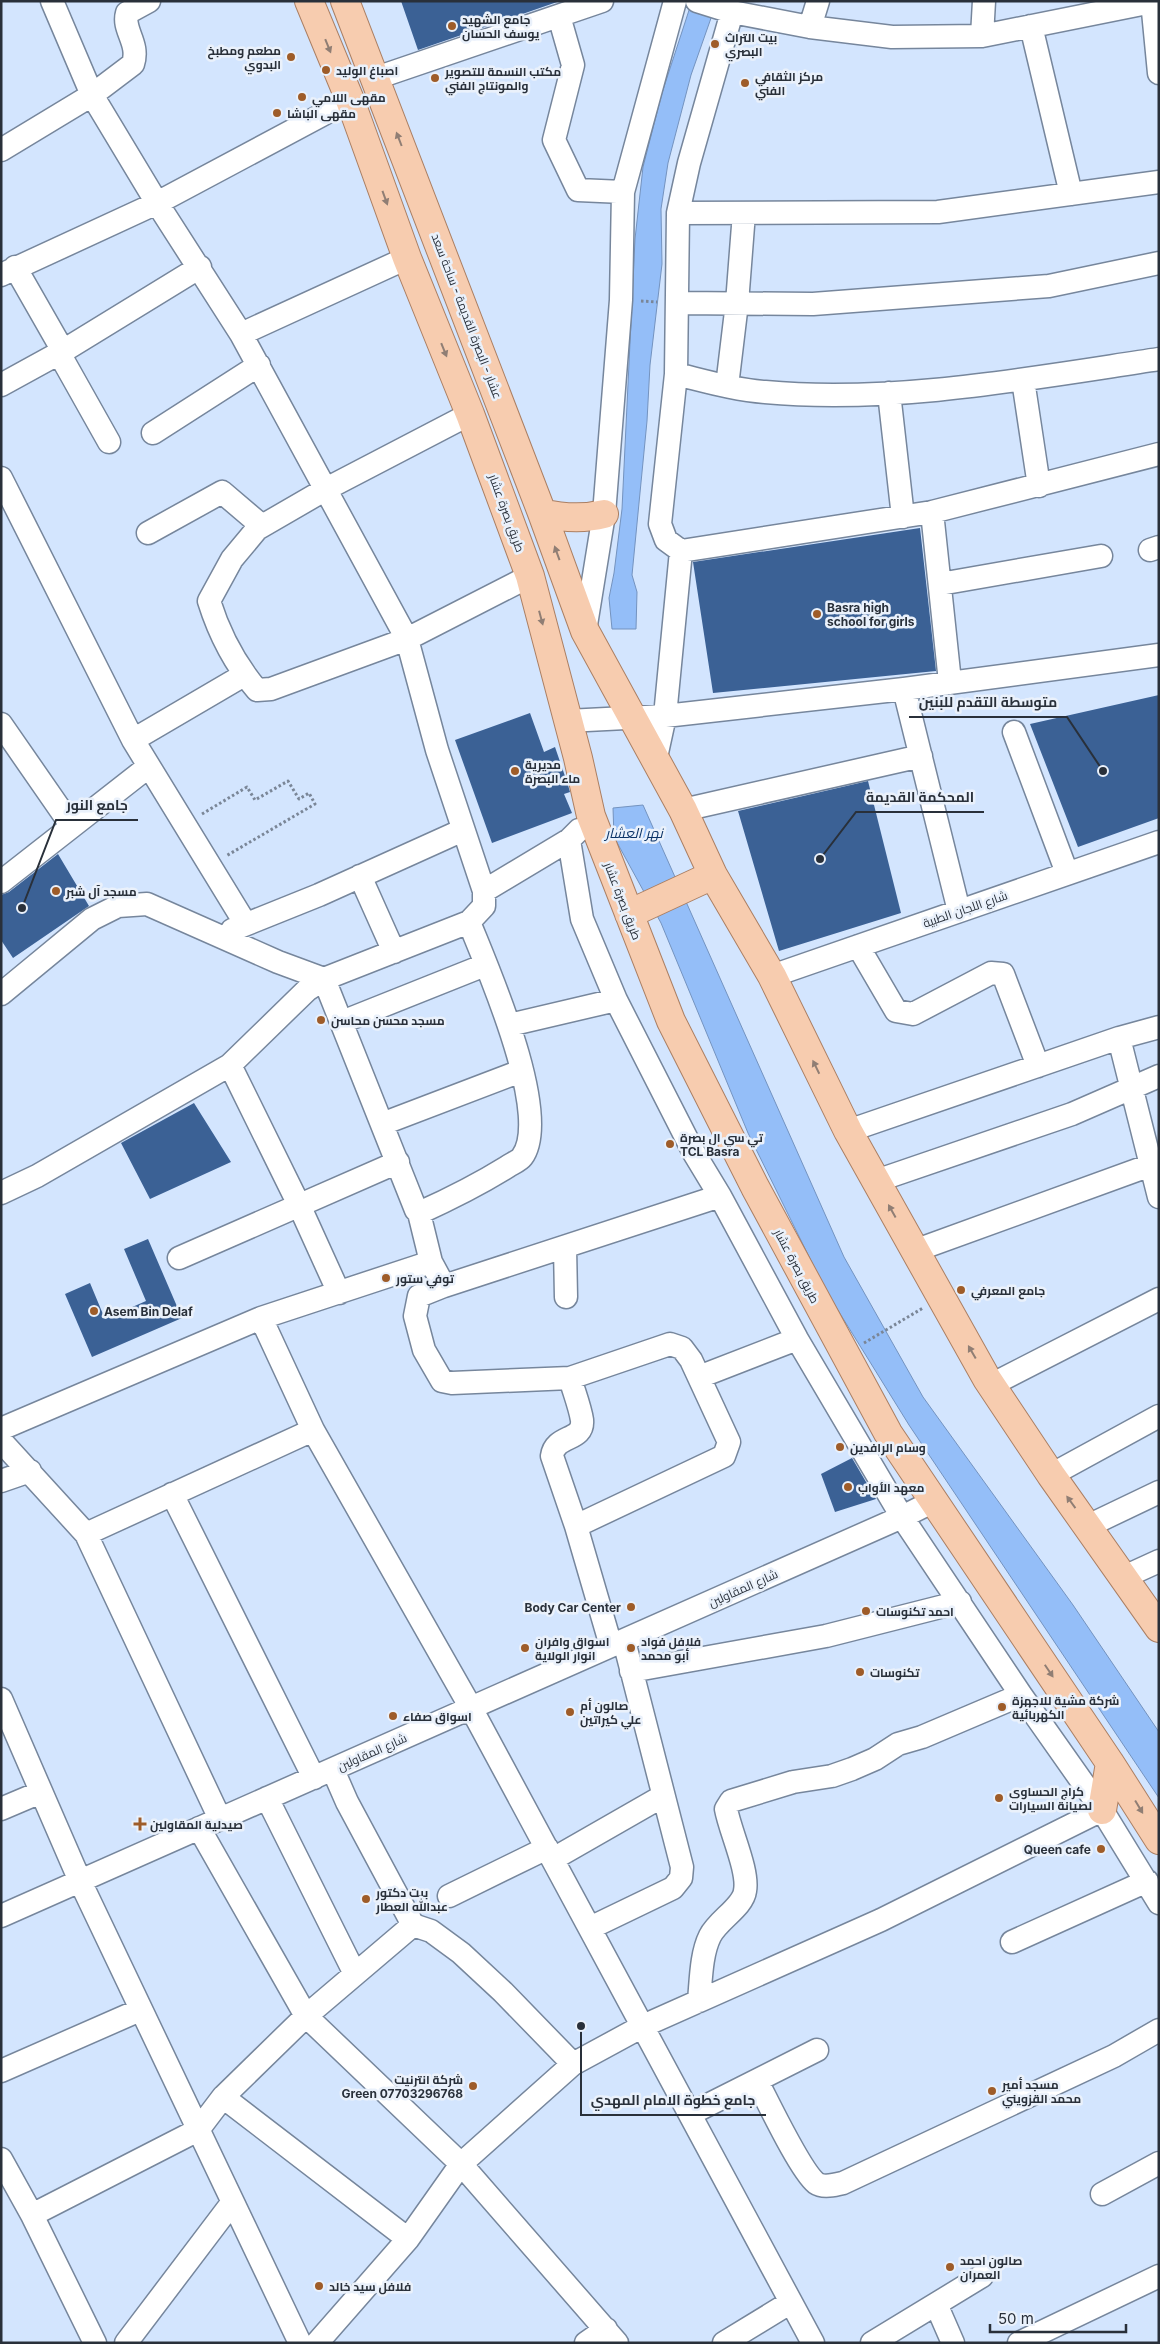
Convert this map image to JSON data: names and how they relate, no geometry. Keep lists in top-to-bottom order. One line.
{"streets":{"main road":["عشار - البصرة القديمة - ساحة سعد","طريق بصرة عشار"],"street":["شارع اللجان الطبية","شارع المقاولين"]},"crossings":[["عشار - البصرة القديمة - ساحة سعد","شارع اللجان الطبية"],["طريق بصرة عشار","شارع المقاولين"]],"one_way":["عشار - البصرة القديمة - ساحة سعد","طريق بصرة عشار"],"water":["نهر العشار"],"places":{"other":["جامع الشهيد يوسف الحسان","بيت التراث البصري","مطعم ومطبخ البدوي","اصباغ الوليد","مكتب النسمة للتصوير والمونتاج الفني","مركز الثقافي الفني","مقهى اللامي","مقهى الباشا","Basra high school for girls","مديرية ماء البصرة","متوسطة التقدم للبنين","المحكمة القديمة","مسجد آل شبر","جامع النور","مسجد محسن محاسن","تي سي ال بصرة TCL Basra","توفي ستور","جامع المعرفي","Asem Bin Delaf","وسام الرافدين","معهد الأواب","Body Car Center","احمد تكنوسات","اسواق وافران انوار الولاية","فلافل فواد أبو محمد","تكنوسات","شركة مشية للاجهزة الكهربائية","صالون أم علي كيراتين","اسواق صفاء","كراج الحساوي لصيانة السيارات","Queen cafe","بيت دكتور عبدالله العطار","جامع خطوة الامام المهدي","شركة انترنيت Green 07703296768","مسجد أمير محمد القزويني","صالون احمد العمران","فلافل سيد خالد"],"health":["صيدلية المقاولين"]},"scale_bar":"50 m"}
